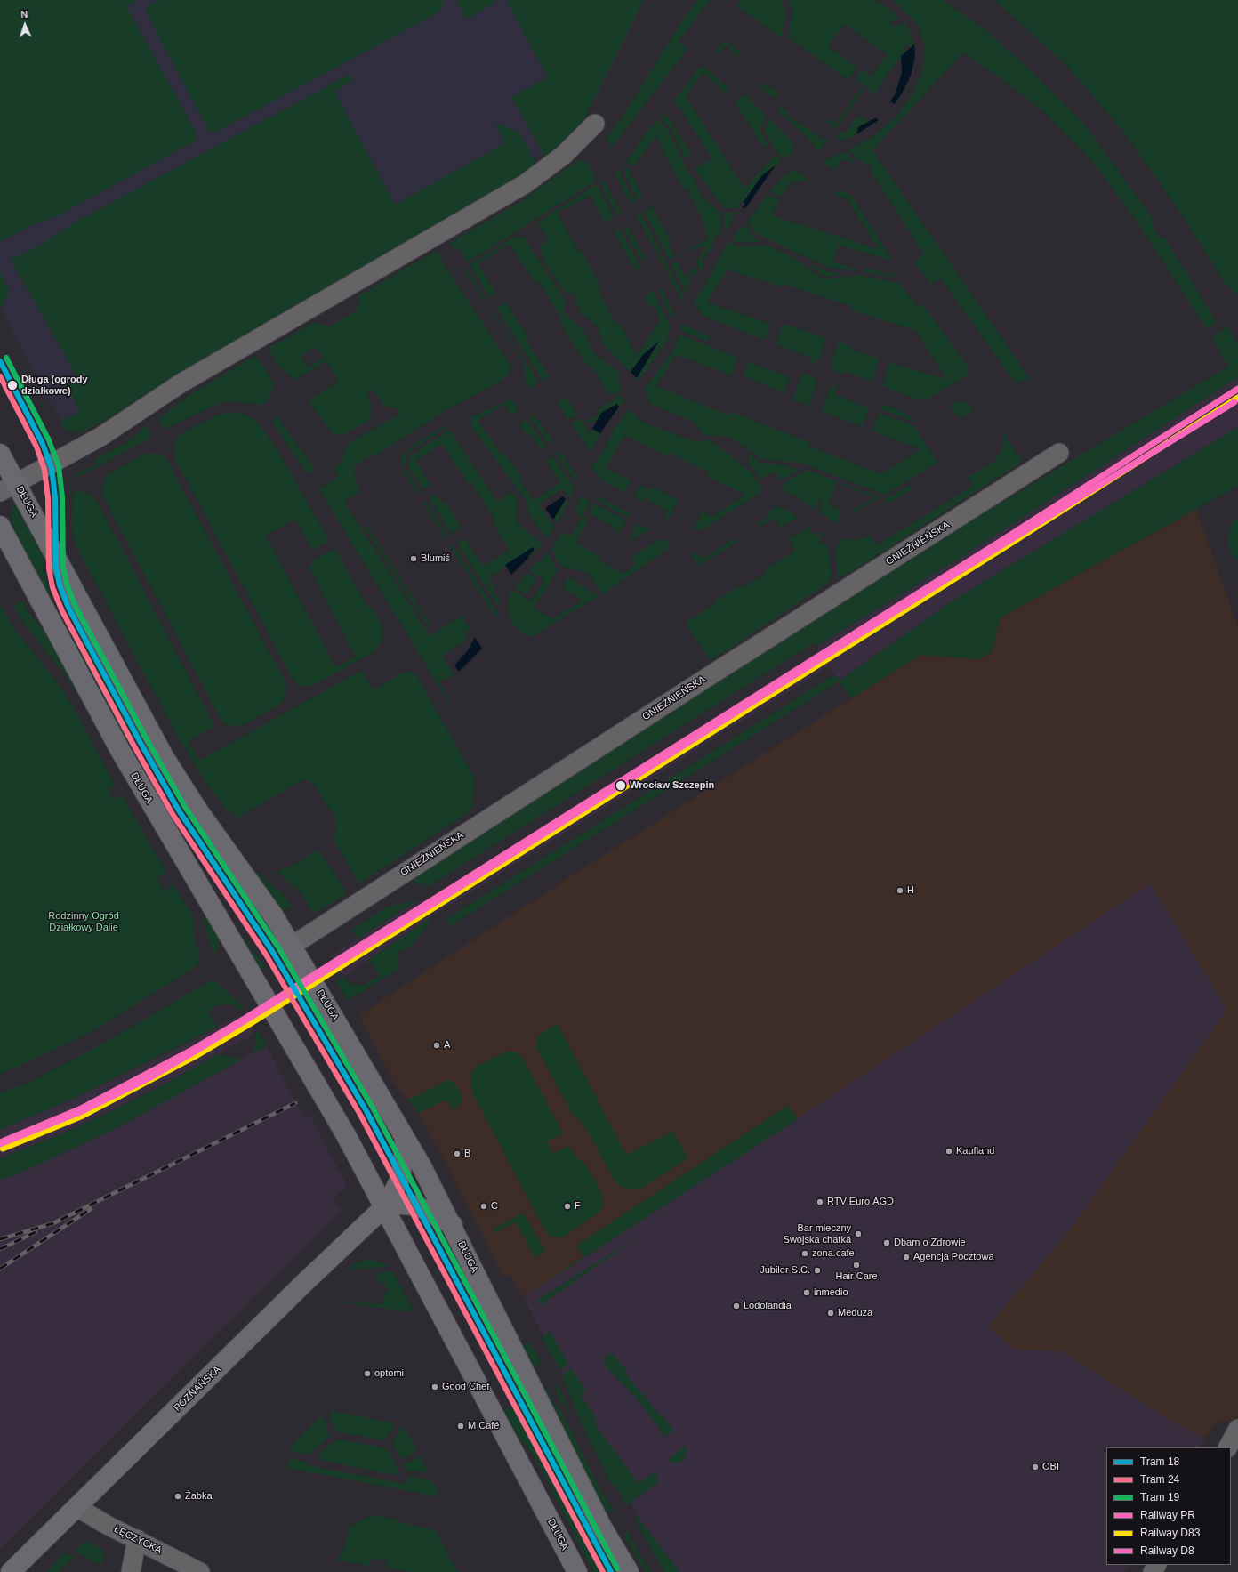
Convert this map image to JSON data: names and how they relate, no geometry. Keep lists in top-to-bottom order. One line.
{"streets":{"street":["DŁUGA","GNIEŹNIEŃSKA","POZNAŃSKA","ŁĘCZYCKA"]},"crossings":[["DŁUGA","GNIEŹNIEŃSKA"],["DŁUGA","POZNAŃSKA"],["POZNAŃSKA","ŁĘCZYCKA"]],"parks":["Rodzinny Ogród Działkowy Dalie"],"places":["Długa (ogrody działkowe)","Blumiś","Wrocław Szczepin","H","A","Kaufland","B","RTV Euro AGD","C","F","Bar mleczny Swojska chatka","Dbam o Zdrowie","zona.cafe","Agencja Pocztowa","Hair Care","Jubiler S.C.","inmedio","Lodolandia","Meduza","optomi","Good Chef","M Café","OBI","Żabka"],"lines":["tram line 19","tram line 18","tram line 24","rail line PR","rail line D83","rail line D8"],"legend":["Tram 18","Tram 24","Tram 19","Railway PR","Railway D83","Railway D8"],"north":"top"}
